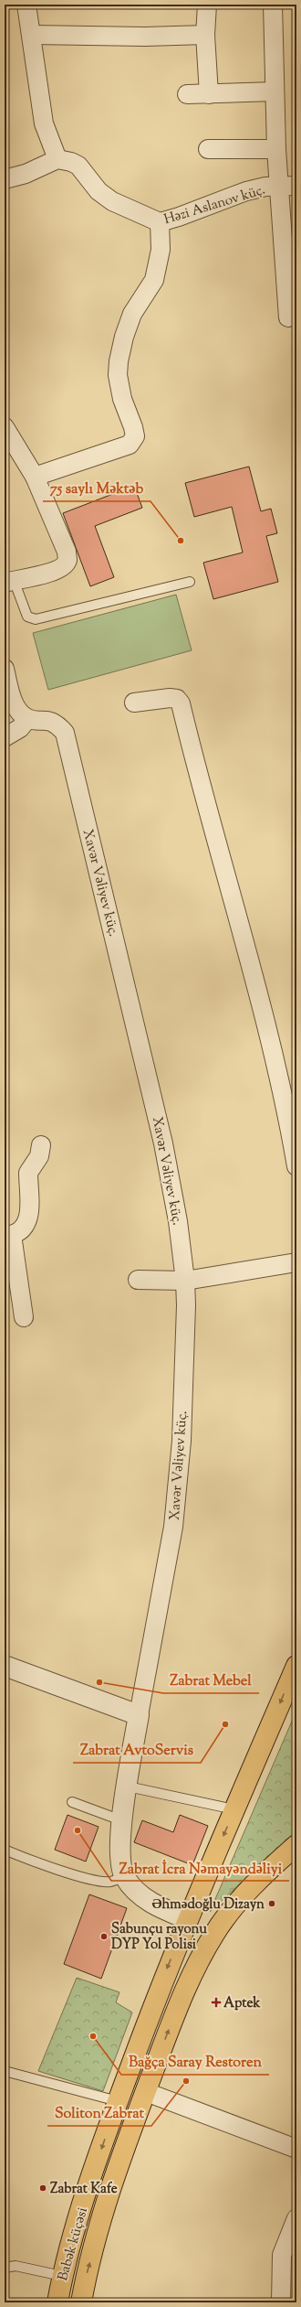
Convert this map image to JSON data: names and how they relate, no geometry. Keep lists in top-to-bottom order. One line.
{"streets":{"main road":["Babək küçəsi"],"street":["Həzi Aslanov küç.","Xavər Vəliyev küç."]},"crossings":[["Xavər Vəliyev küç.","Babək küçəsi"]],"places":{"other":["75 saylı Məktəb","Zabrat Mebel","Zabrat AvtoServis","Zabrat İcra Nəmayəndəliyi","Əhmədoğlu Dizayn","Sabunçu rayonu DYP Yol Polisi","Bağça Saray Restoren","Soliton Zabrat","Zabrat Kafe"],"health":["Aptek"]}}
